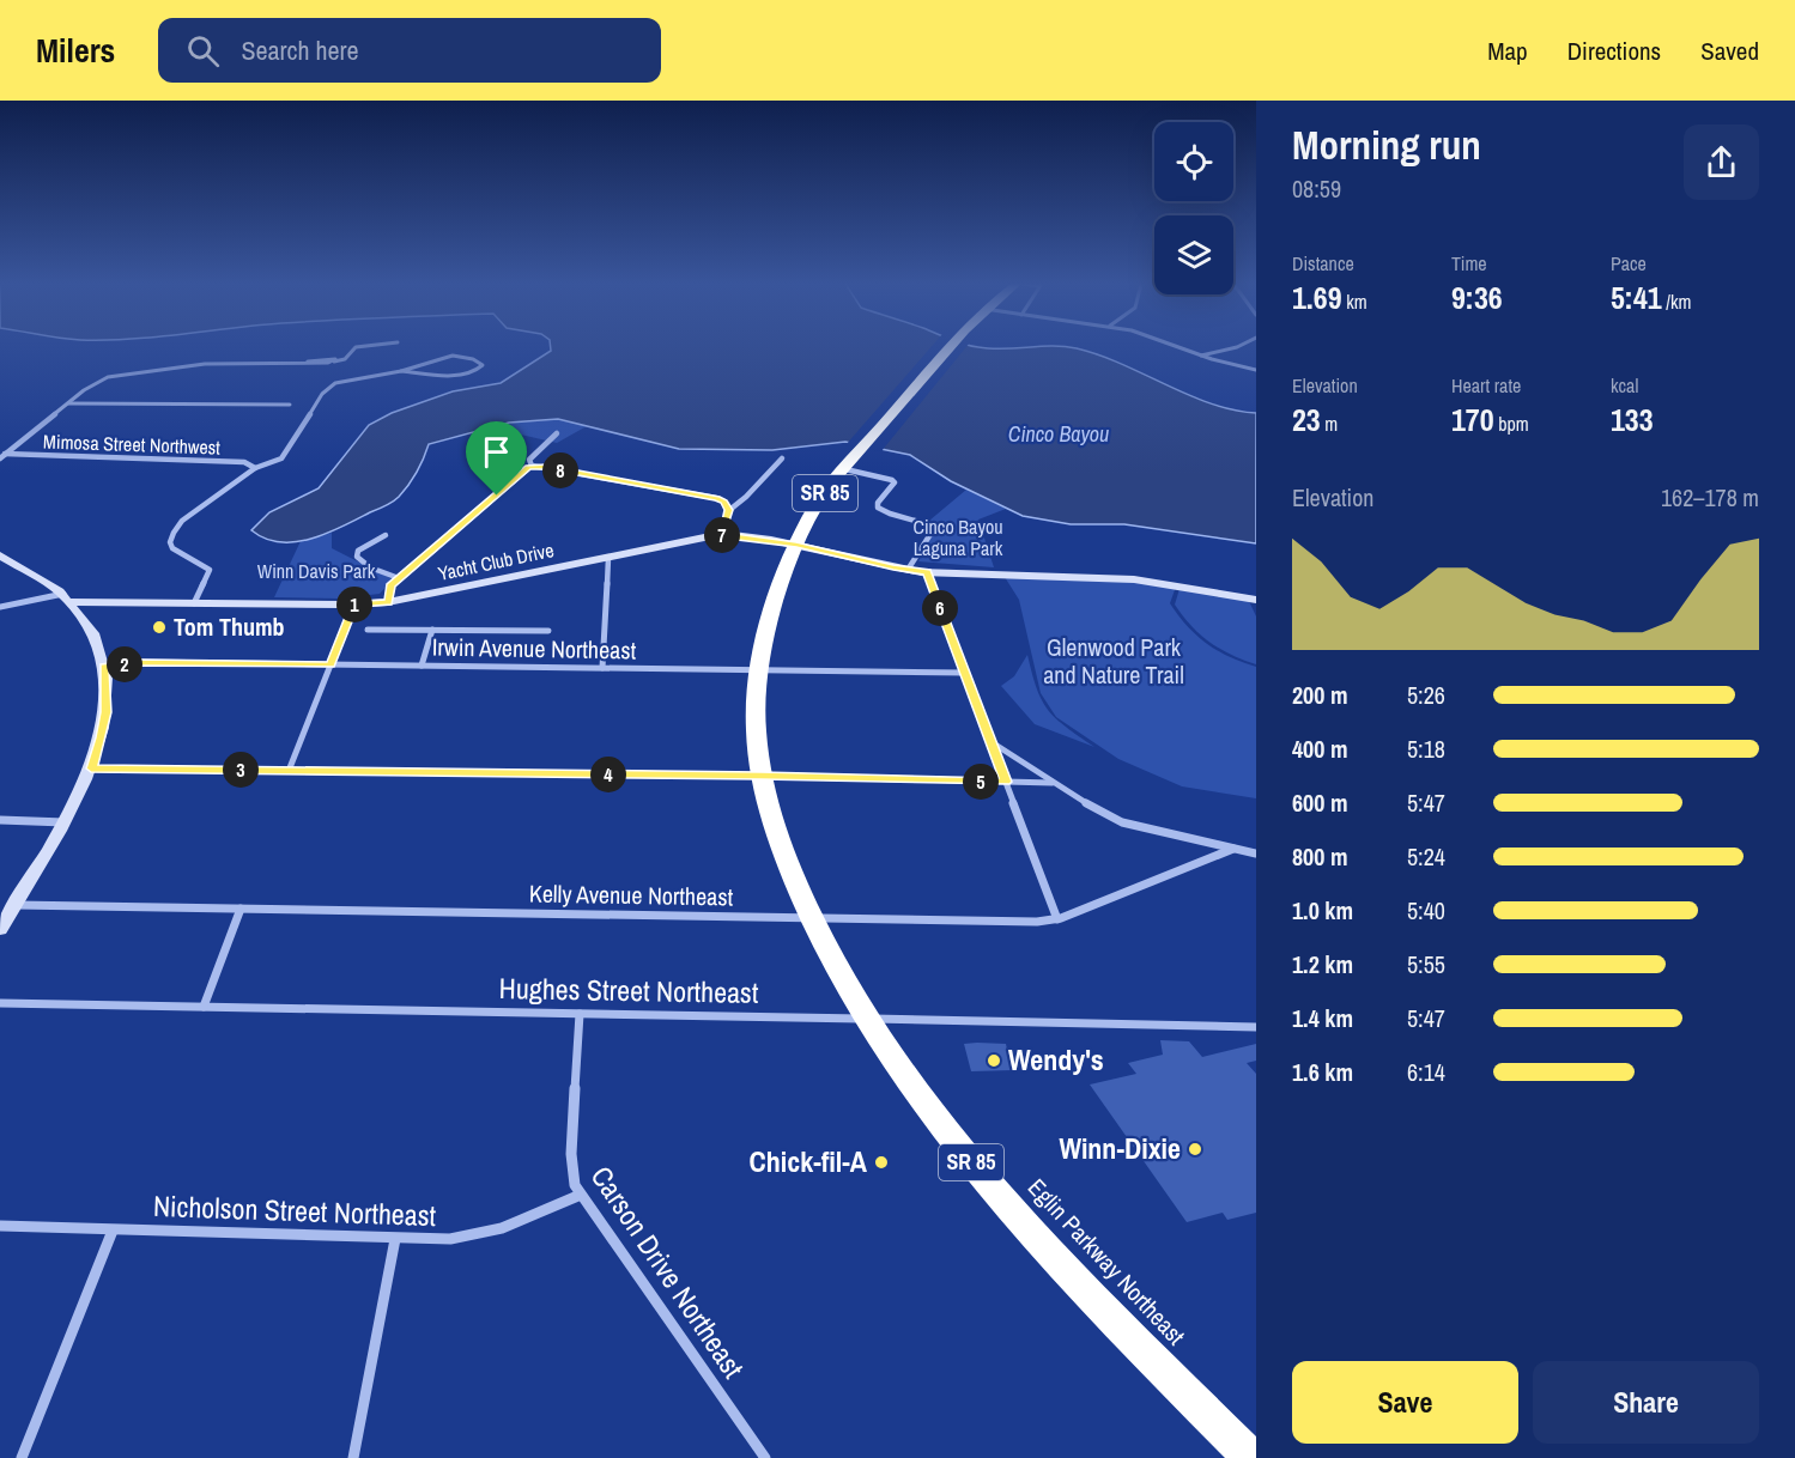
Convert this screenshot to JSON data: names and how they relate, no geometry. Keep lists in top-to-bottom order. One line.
{"streets":{"highway":["SR 85","Eglin Parkway Northeast"],"main road":["Yacht Club Drive"],"street":["Mimosa Street Northwest","Irwin Avenue Northeast","Kelly Avenue Northeast","Hughes Street Northeast","Nicholson Street Northeast","Carson Drive Northeast"]},"crossings":[["Yacht Club Drive","Eglin Parkway Northeast"],["Irwin Avenue Northeast","Eglin Parkway Northeast"],["Kelly Avenue Northeast","Eglin Parkway Northeast"],["Hughes Street Northeast","Eglin Parkway Northeast"],["Hughes Street Northeast","Carson Drive Northeast"],["Nicholson Street Northeast","Carson Drive Northeast"]],"water":["Cinco Bayou"],"parks":["Cinco Bayou Laguna Park","Winn Davis Park","Glenwood Park and Nature Trail"],"places":["Tom Thumb","Wendy's","Winn-Dixie","Chick-fil-A"],"page":{"header":"Milers","search":"Search here","nav":["Map","Directions","Saved"],"heading":["Morning run","08:59"],"stats":[["Distance","1.69 km"],["Time","9:36"],["Pace","5:41 /km"],["Elevation","23 m"],["Heart rate","170 bpm"],["kcal","133"]],"pins":["8","7","1","6","2","3","4","5"],"chart":["Elevation","162–178 m"],"list":[{"name":"200 m","note":"5:26"},{"name":"400 m","note":"5:18"},{"name":"600 m","note":"5:47"},{"name":"800 m","note":"5:24"},{"name":"1.0 km","note":"5:40"},{"name":"1.2 km","note":"5:55"},{"name":"1.4 km","note":"5:47"},{"name":"1.6 km","note":"6:14"}],"buttons":["Save","Share"]}}
